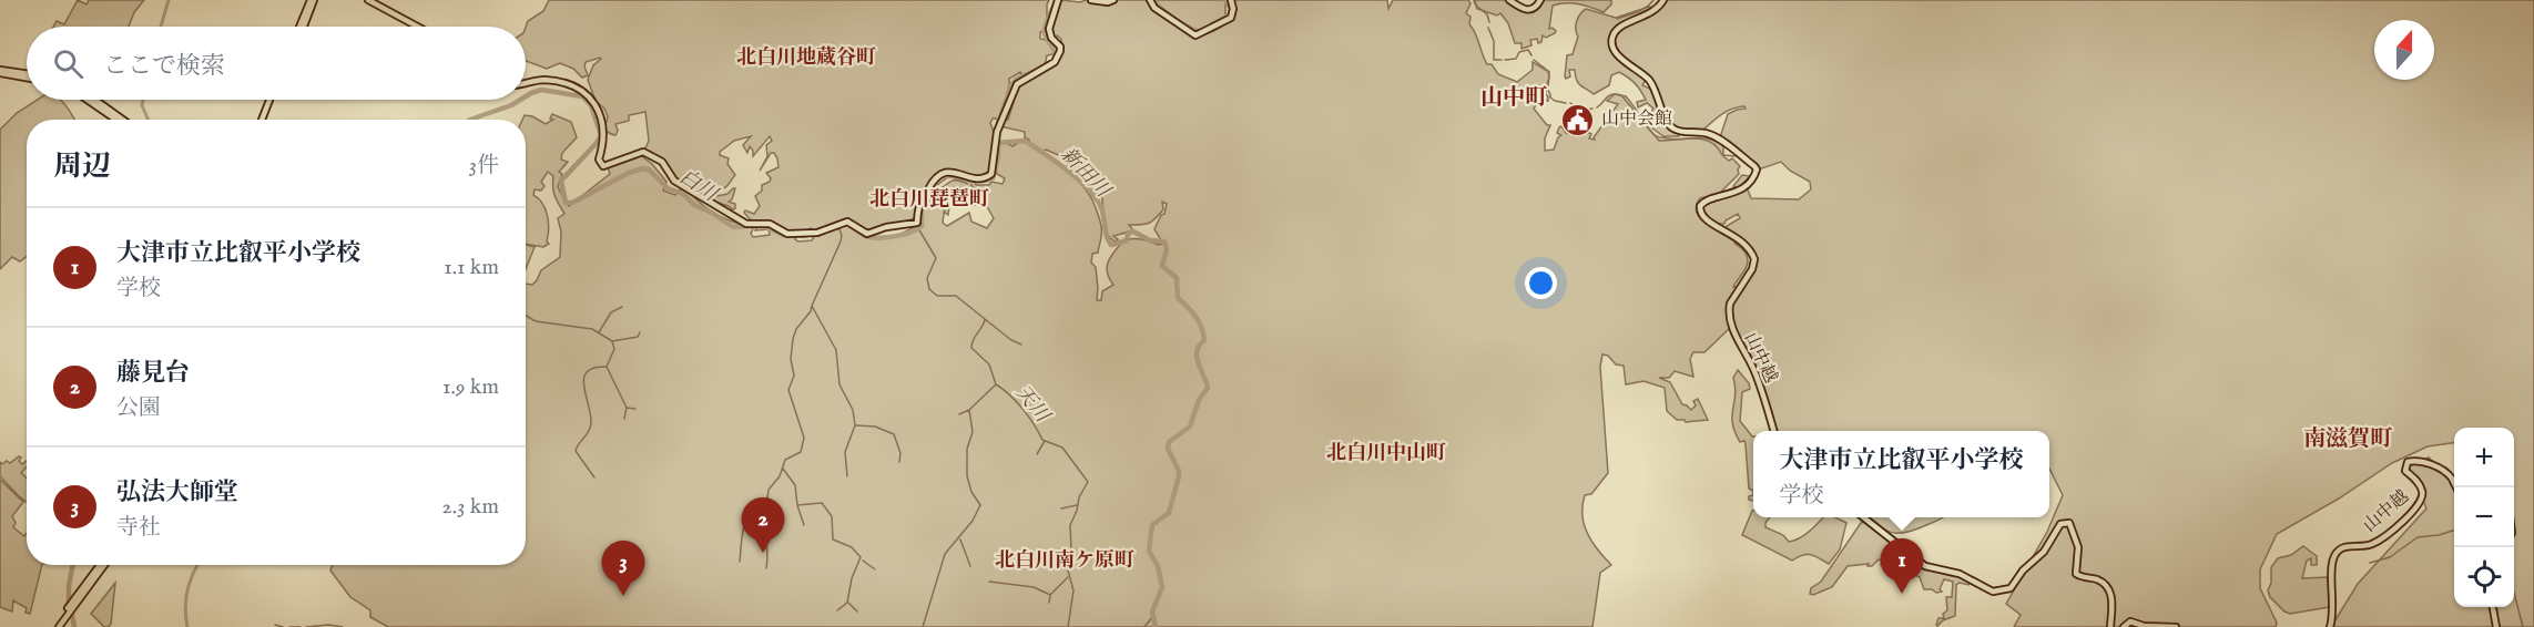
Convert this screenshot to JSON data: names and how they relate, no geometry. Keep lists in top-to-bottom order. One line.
{"streets":{"main road":["山中越"]},"districts":["北白川地蔵谷町","山中町","北白川琵琶町","南滋賀町","北白川中山町","北白川南ケ原町"],"water":["新田川","白川","天川"],"places":{"public building":["山中会館"]},"north":"top","page":{"search":"ここで検索","heading":["周辺","3件"],"list":[{"mark":"1","name":"大津市立比叡平小学校","note":"学校","value":"1.1 km"},{"mark":"2","name":"藤見台","note":"公園","value":"1.9 km"},{"mark":"3","name":"弘法大師堂","note":"寺社","value":"2.3 km"}],"map_buttons":["+","−"],"popup":["大津市立比叡平小学校","学校"],"pins":["2","1","3"]}}
